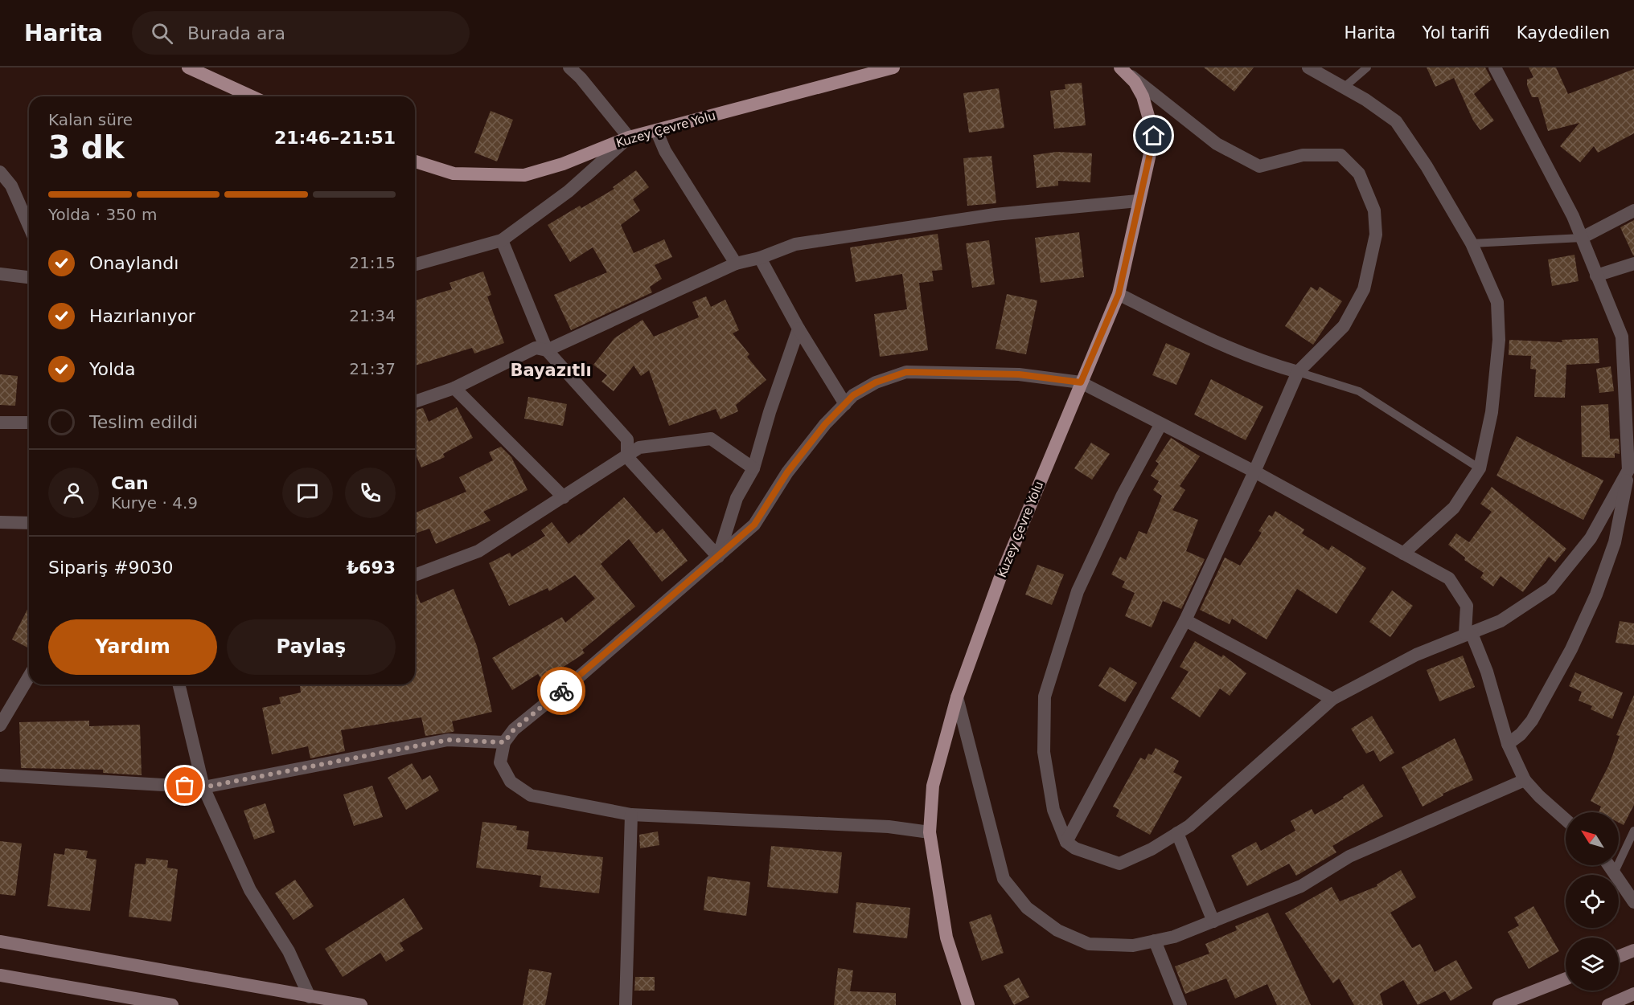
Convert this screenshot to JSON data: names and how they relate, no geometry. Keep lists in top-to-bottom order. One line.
{"streets":{"main road":["Kuzey Çevre Yolu"]},"districts":["Bayazıtlı"],"north":"top left","page":{"header":"Harita","search":"Burada ara","nav":["Harita","Yol tarifi","Kaydedilen"],"heading":["3 dk","Kalan süre","21:46–21:51"],"panel":["Can","Kurye · 4.9","Sipariş #9030","₺693"],"bar":"Yolda · 350 m","list":[["Onaylandı","21:15"],["Hazırlanıyor","21:34"],["Yolda","21:37"],"Teslim edildi"],"buttons":["Yardım","Paylaş"]}}
